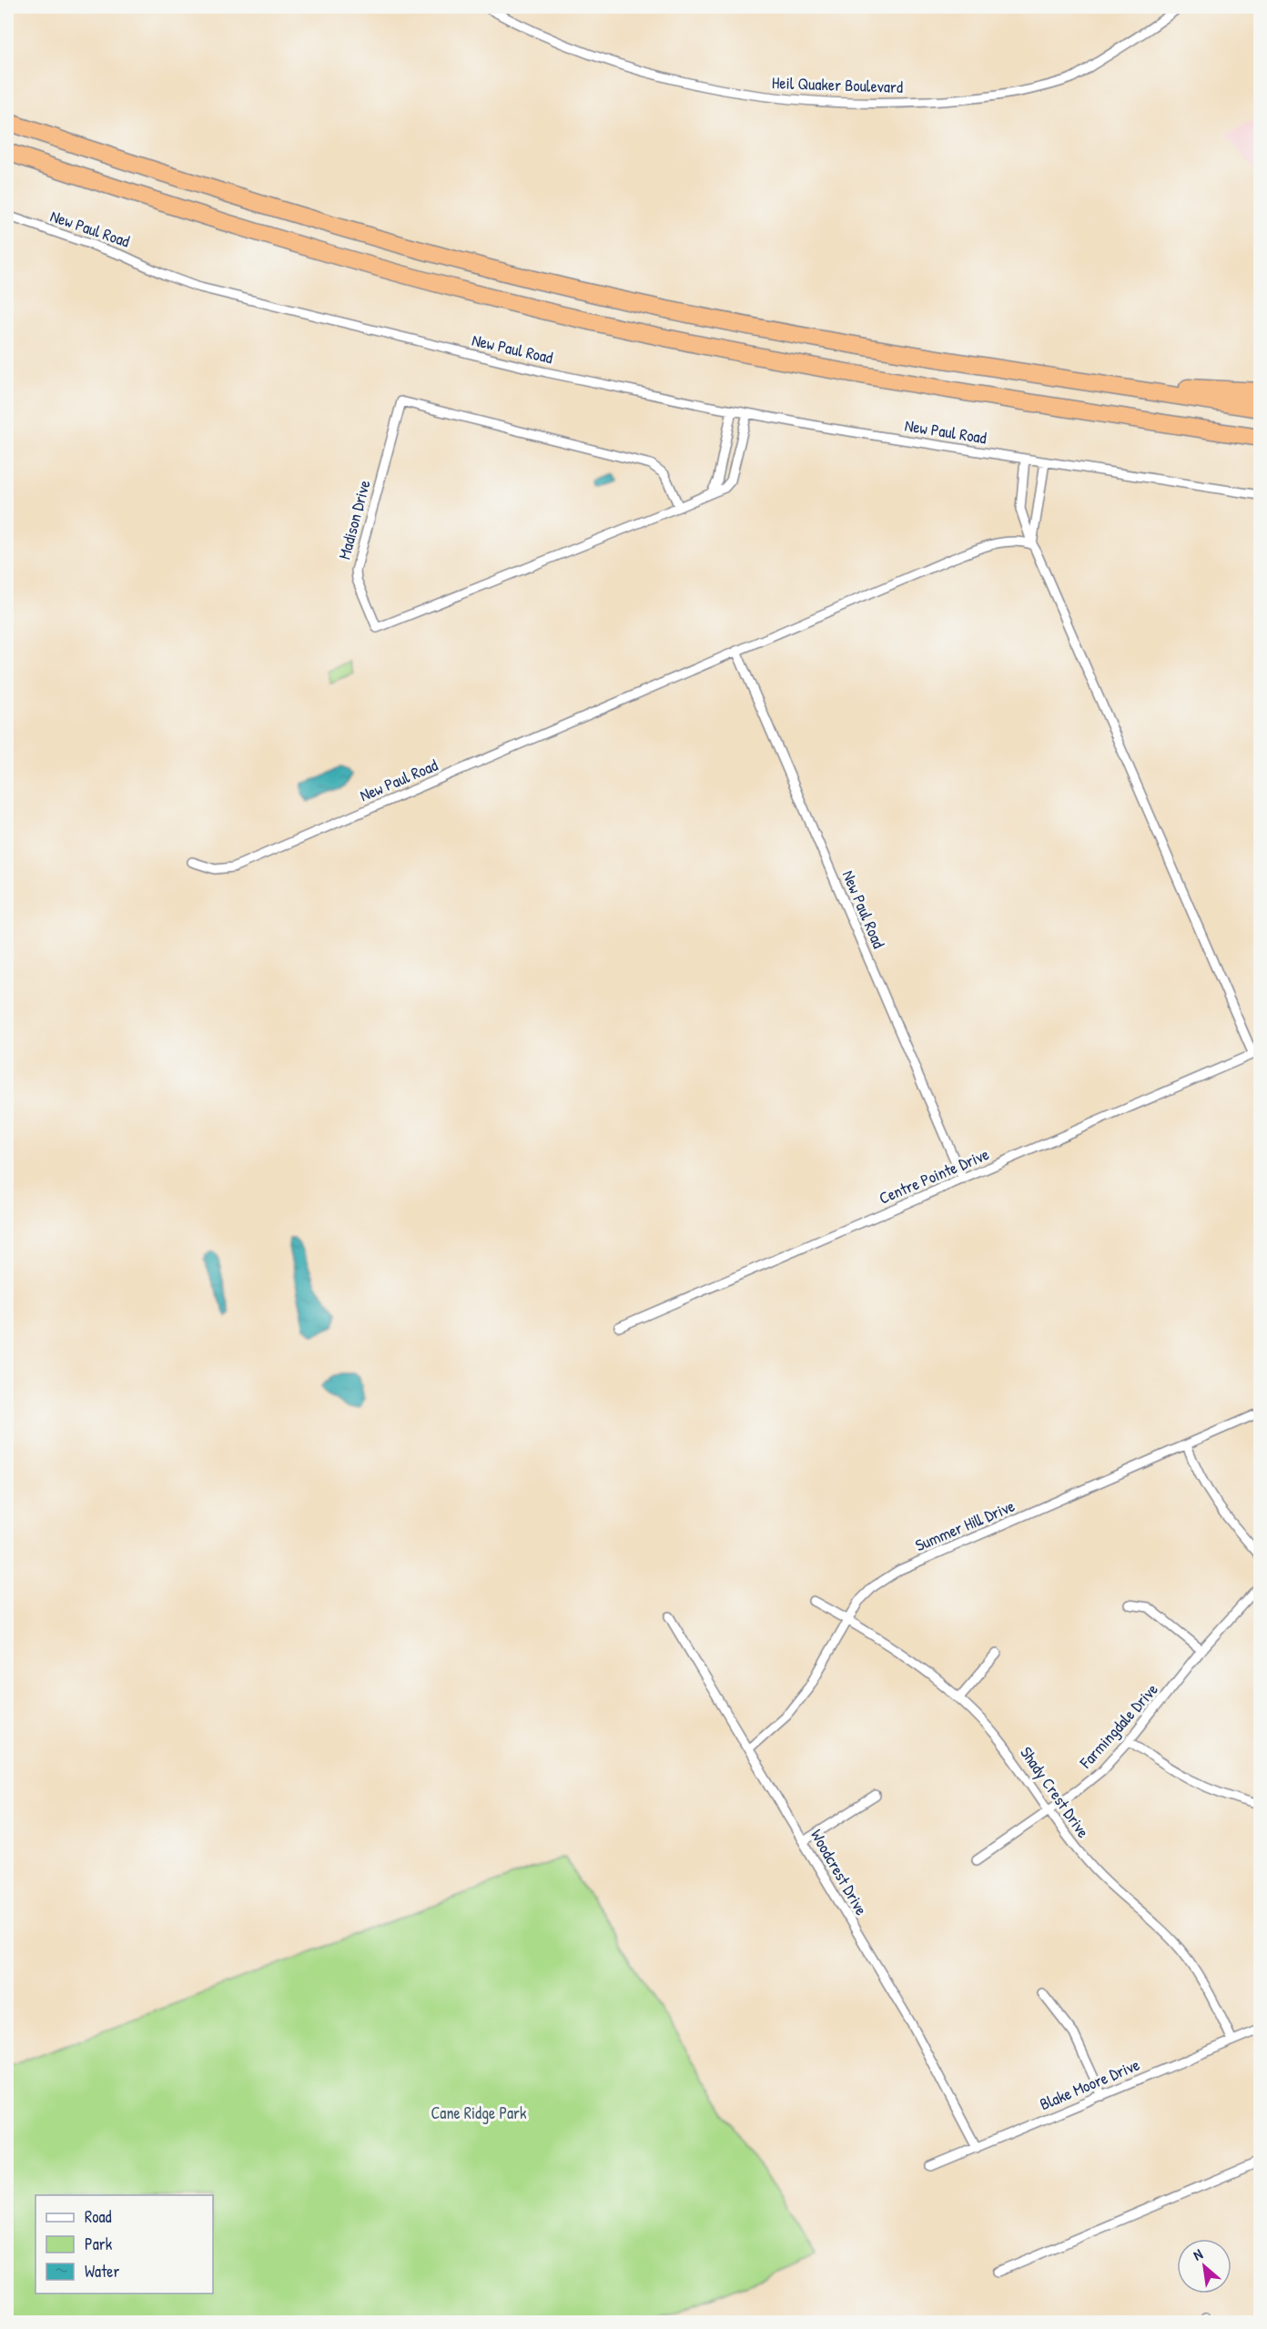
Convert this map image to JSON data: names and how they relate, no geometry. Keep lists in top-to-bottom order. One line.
{"streets":{"street":["Heil Quaker Boulevard","New Paul Road","Madison Drive","Centre Pointe Drive","Summer Hill Drive","Farmingdale Drive","Shady Crest Drive","Woodcrest Drive","Blake Moore Drive"]},"crossings":[["New Paul Road","Madison Drive"],["New Paul Road","Centre Pointe Drive"],["Summer Hill Drive","Shady Crest Drive"],["Summer Hill Drive","Woodcrest Drive"],["Farmingdale Drive","Shady Crest Drive"],["Shady Crest Drive","Blake Moore Drive"],["Woodcrest Drive","Blake Moore Drive"]],"parks":["Cane Ridge Park"],"legend":["Road","Park","Water"],"north":"top left"}
